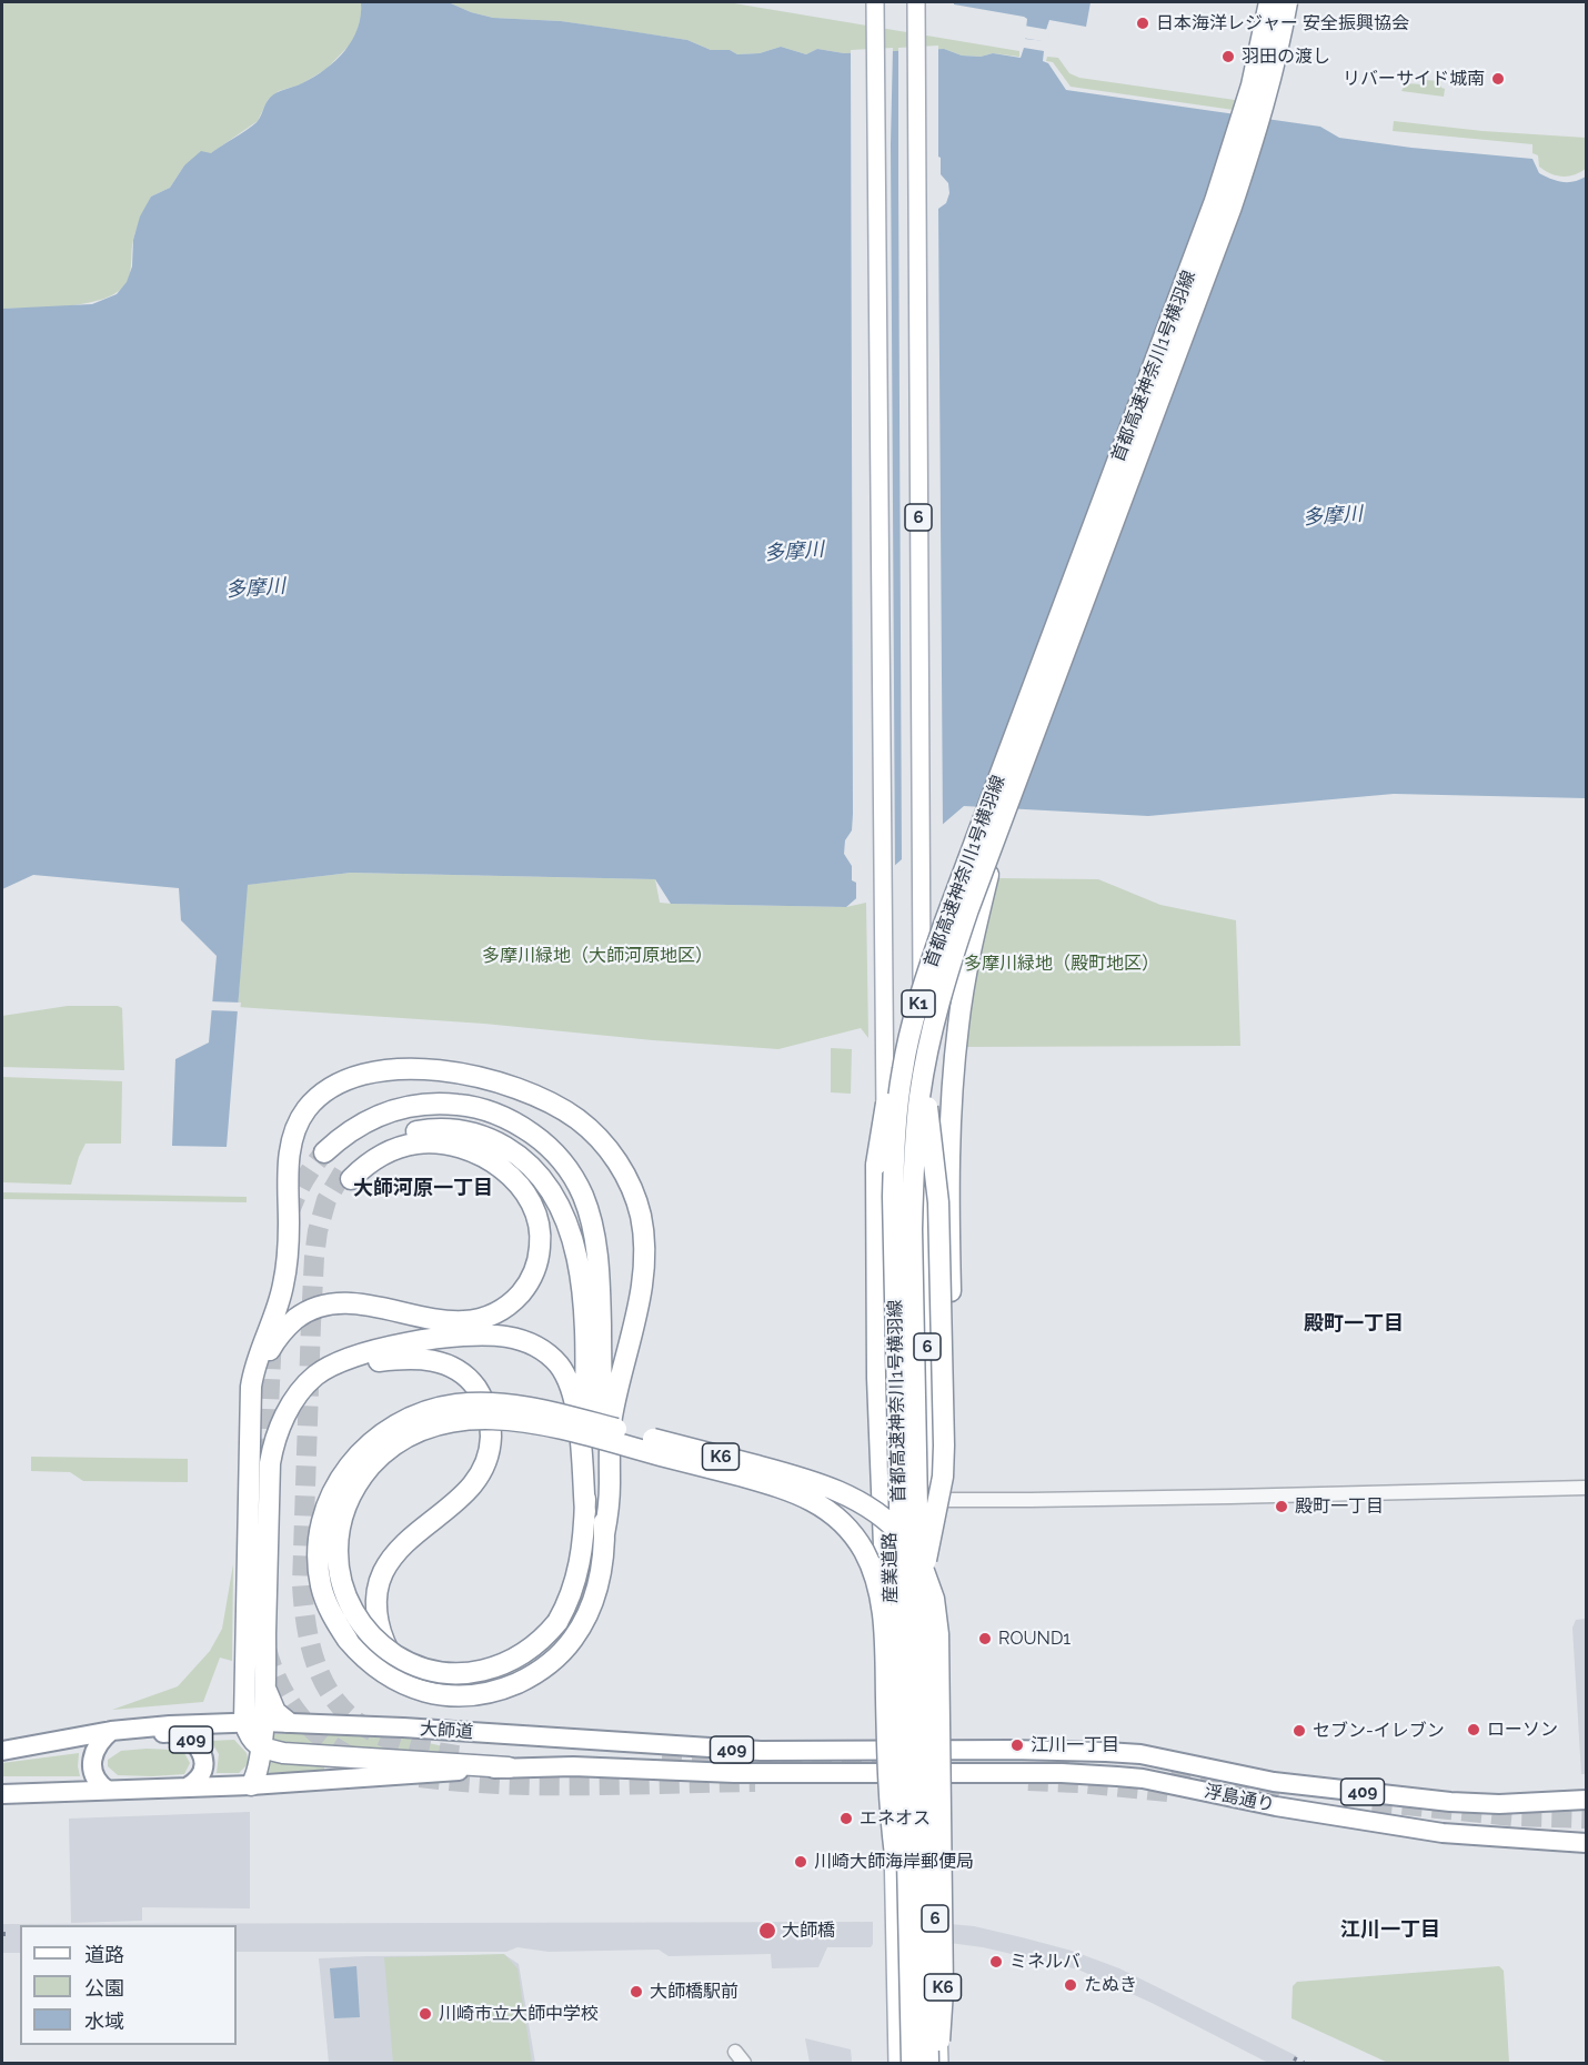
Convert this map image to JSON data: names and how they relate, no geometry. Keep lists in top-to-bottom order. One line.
{"streets":{"highway":["首都高速神奈川1号横羽線","K1","K6","大師道","409","浮島通り"],"main road":["6","産業道路"]},"crossings":[["首都高速神奈川1号横羽線","6"],["首都高速神奈川1号横羽線","K6"],["6","K6"],["6","浮島通り"],["産業道路","大師道"],["産業道路","浮島通り"],["大師道","409"],["大師道","浮島通り"]],"districts":["大師河原一丁目","殿町一丁目","江川一丁目"],"water":["多摩川"],"parks":["多摩川緑地（大師河原地区）","多摩川緑地（殿町地区）"],"places":["日本海洋レジャー 安全振興協会","羽田の渡し","リバーサイド城南","殿町一丁目","ROUND1","ローソン","セブン-イレブン","江川一丁目","エネオス","川崎大師海岸郵便局","大師橋","ミネルバ","たぬき","大師橋駅前","川崎市立大師中学校"],"legend":["道路","公園","水域"]}
